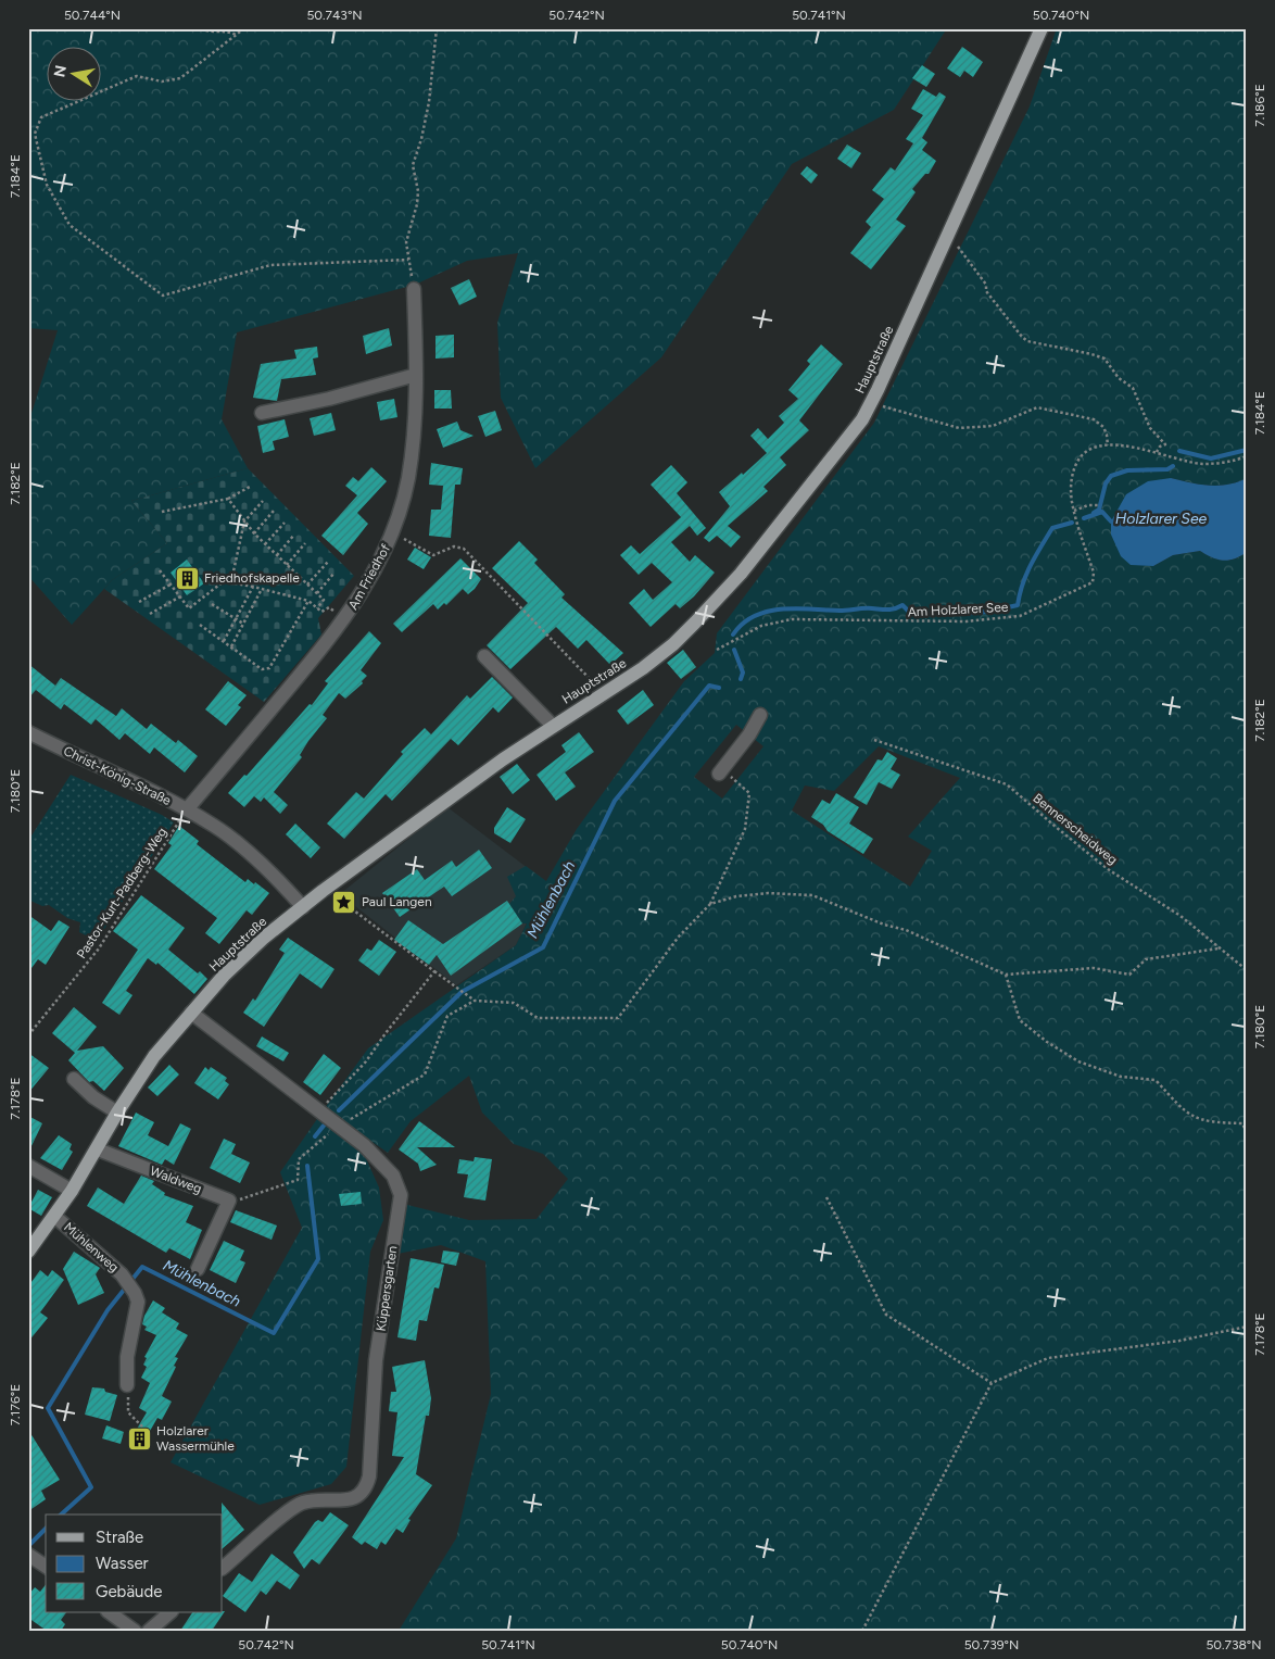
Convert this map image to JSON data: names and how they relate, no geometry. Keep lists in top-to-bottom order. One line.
{"streets":{"main road":["Hauptstraße"],"street":["Am Friedhof","Christ-König-Straße","Waldweg","Mühlenweg","Küppersgarten"],"path":["Am Holzlarer See","Bennerscheidweg","Pastor-Kurt-Padberg-Weg"]},"crossings":[["Hauptstraße","Christ-König-Straße"],["Hauptstraße","Waldweg"],["Hauptstraße","Mühlenweg"],["Hauptstraße","Küppersgarten"],["Am Friedhof","Christ-König-Straße"],["Am Friedhof","Pastor-Kurt-Padberg-Weg"],["Christ-König-Straße","Pastor-Kurt-Padberg-Weg"]],"water":["Holzlarer See","Mühlenbach"],"places":{"building":["Friedhofskapelle","Holzlarer Wassermühle"],"place":["Paul Langen"]},"legend":["Straße","Wasser","Gebäude"],"north":"left","coordinates":["50.744°N","50.743°N","50.742°N","50.741°N","50.740°N","7.186°E","7.184°E","7.182°E","7.180°E","7.178°E","7.176°E","50.739°N","50.738°N"]}
